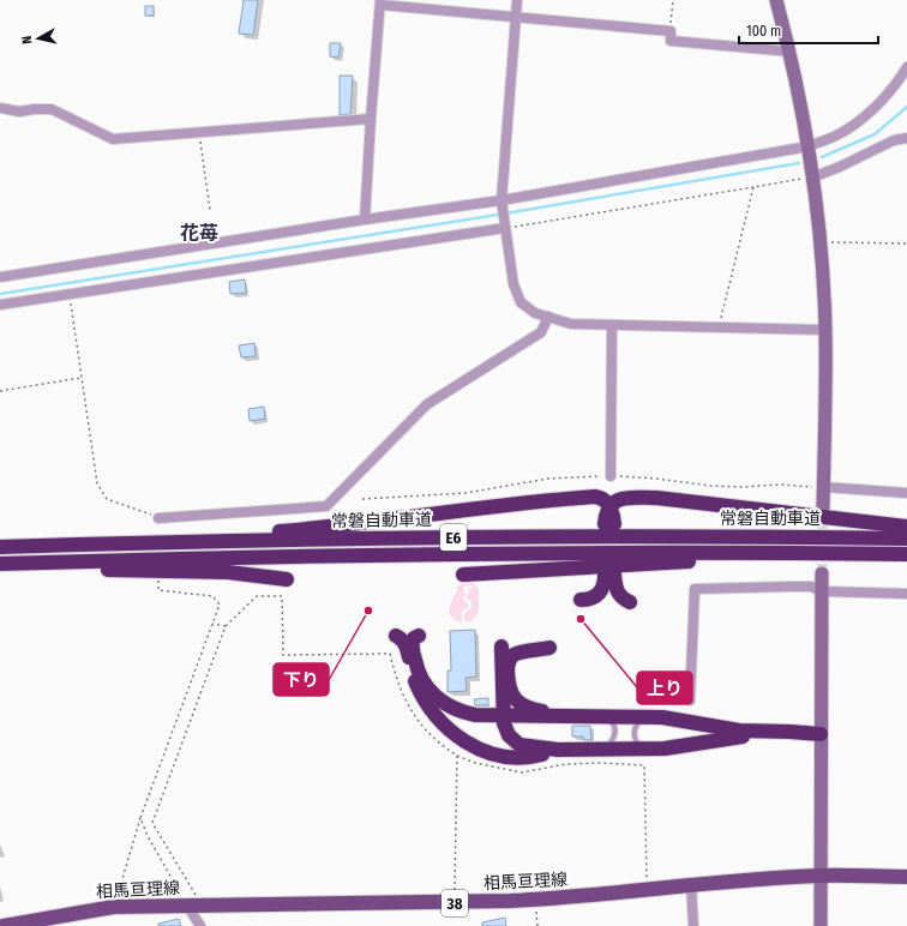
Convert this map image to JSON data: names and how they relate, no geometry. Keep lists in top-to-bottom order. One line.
{"streets":{"highway":["常磐自動車道","E6"],"main road":["相馬亘理線","38"]},"districts":["花苺"],"places":["下り","上り"],"scale_bar":"100 m","north":"left"}
